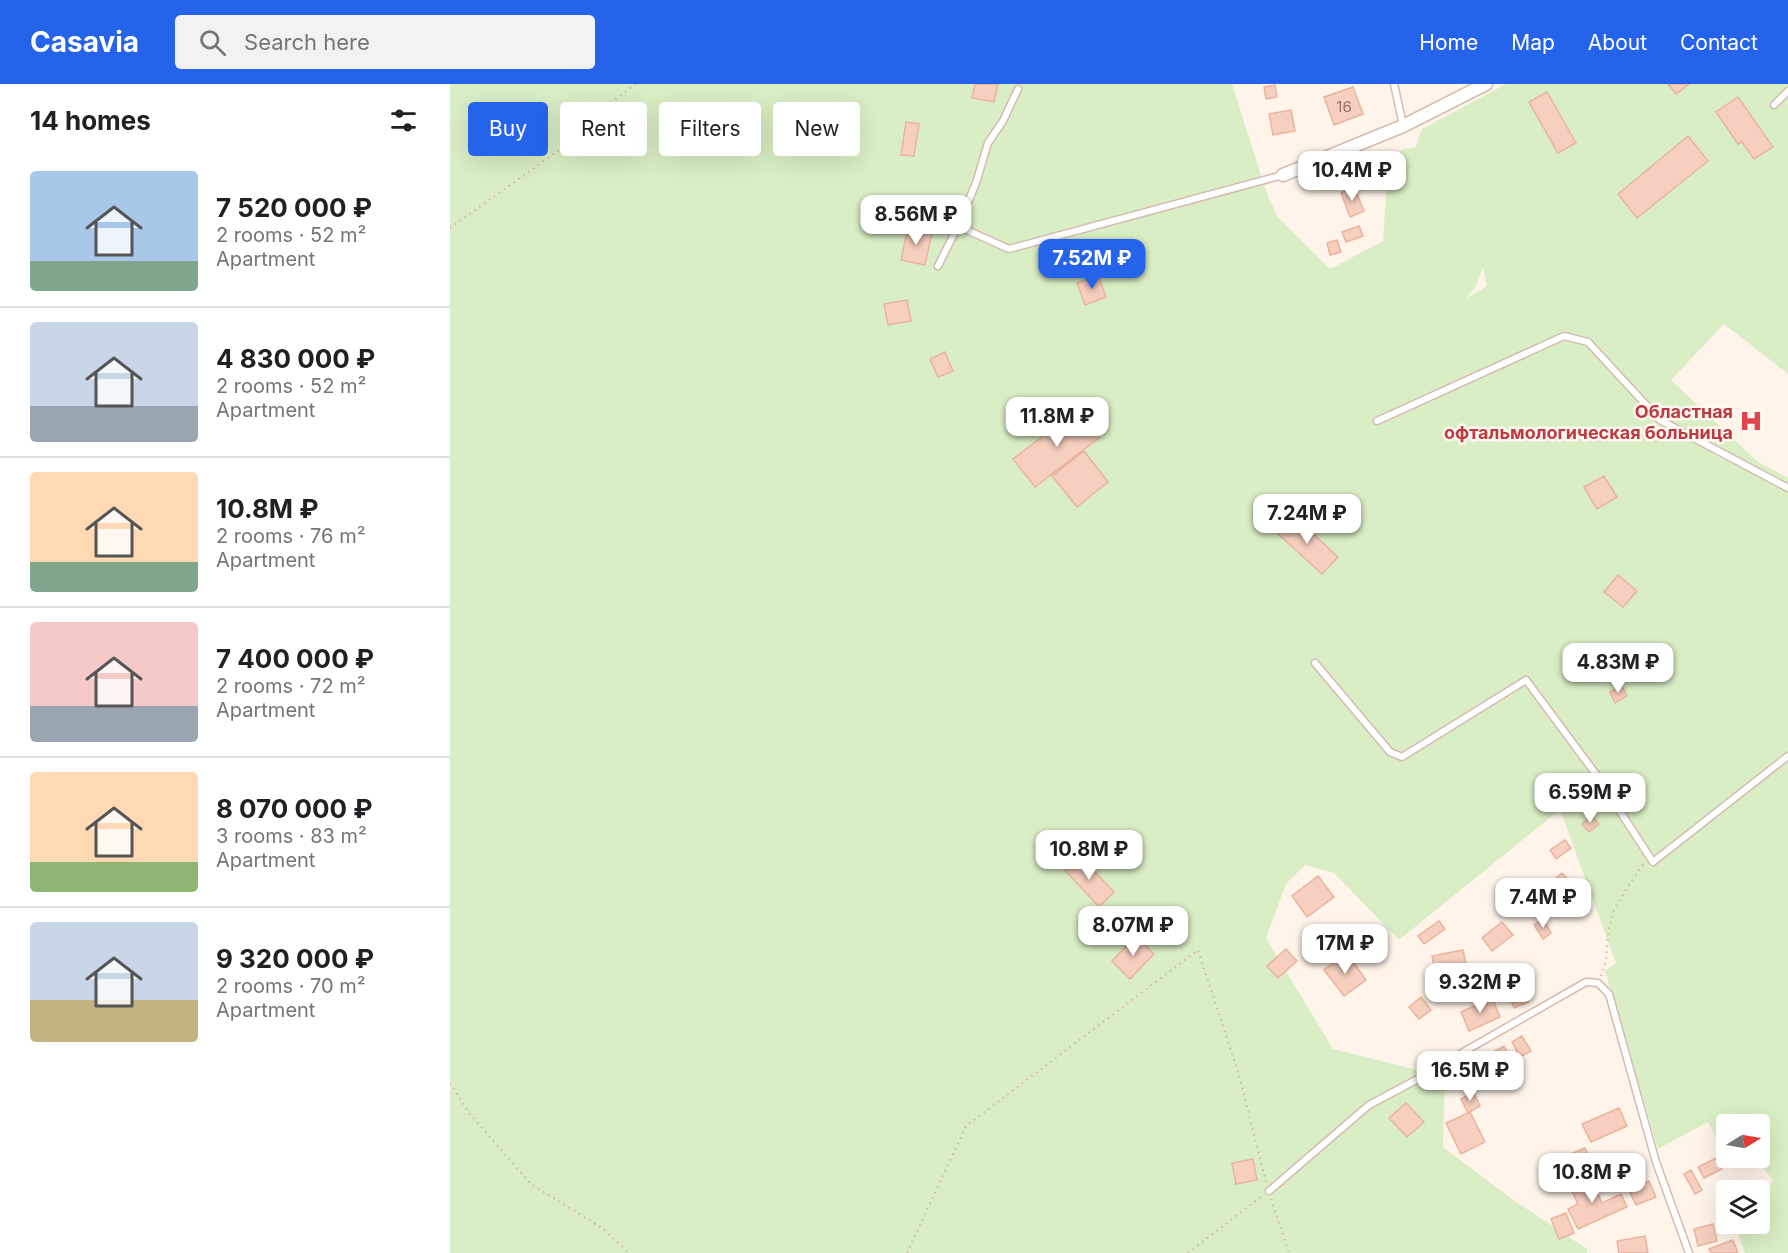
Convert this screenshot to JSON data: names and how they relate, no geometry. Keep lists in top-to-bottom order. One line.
{"places":{"hospital":["Областная офтальмологическая больница"]},"house_numbers":["16"],"north":"right","page":{"header":"Casavia","search":"Search here","nav":["Home","Map","About","Contact"],"heading":"14 homes","chip":["Buy","Rent","Filters","New"],"price":["10.4M ₽","8.56M ₽","7.52M ₽","11.8M ₽","7.24M ₽","4.83M ₽","6.59M ₽","10.8M ₽","7.4M ₽","8.07M ₽","17M ₽","9.32M ₽","16.5M ₽","10.8M ₽"],"list":[{"name":"7 520 000 ₽","note":"2 rooms · 52 m² · Apartment"},{"name":"4 830 000 ₽","note":"2 rooms · 52 m² · Apartment"},{"name":"10.8M ₽","note":"2 rooms · 76 m² · Apartment"},{"name":"7 400 000 ₽","note":"2 rooms · 72 m² · Apartment"},{"name":"8 070 000 ₽","note":"3 rooms · 83 m² · Apartment"},{"name":"9 320 000 ₽","note":"2 rooms · 70 m² · Apartment"}]}}
